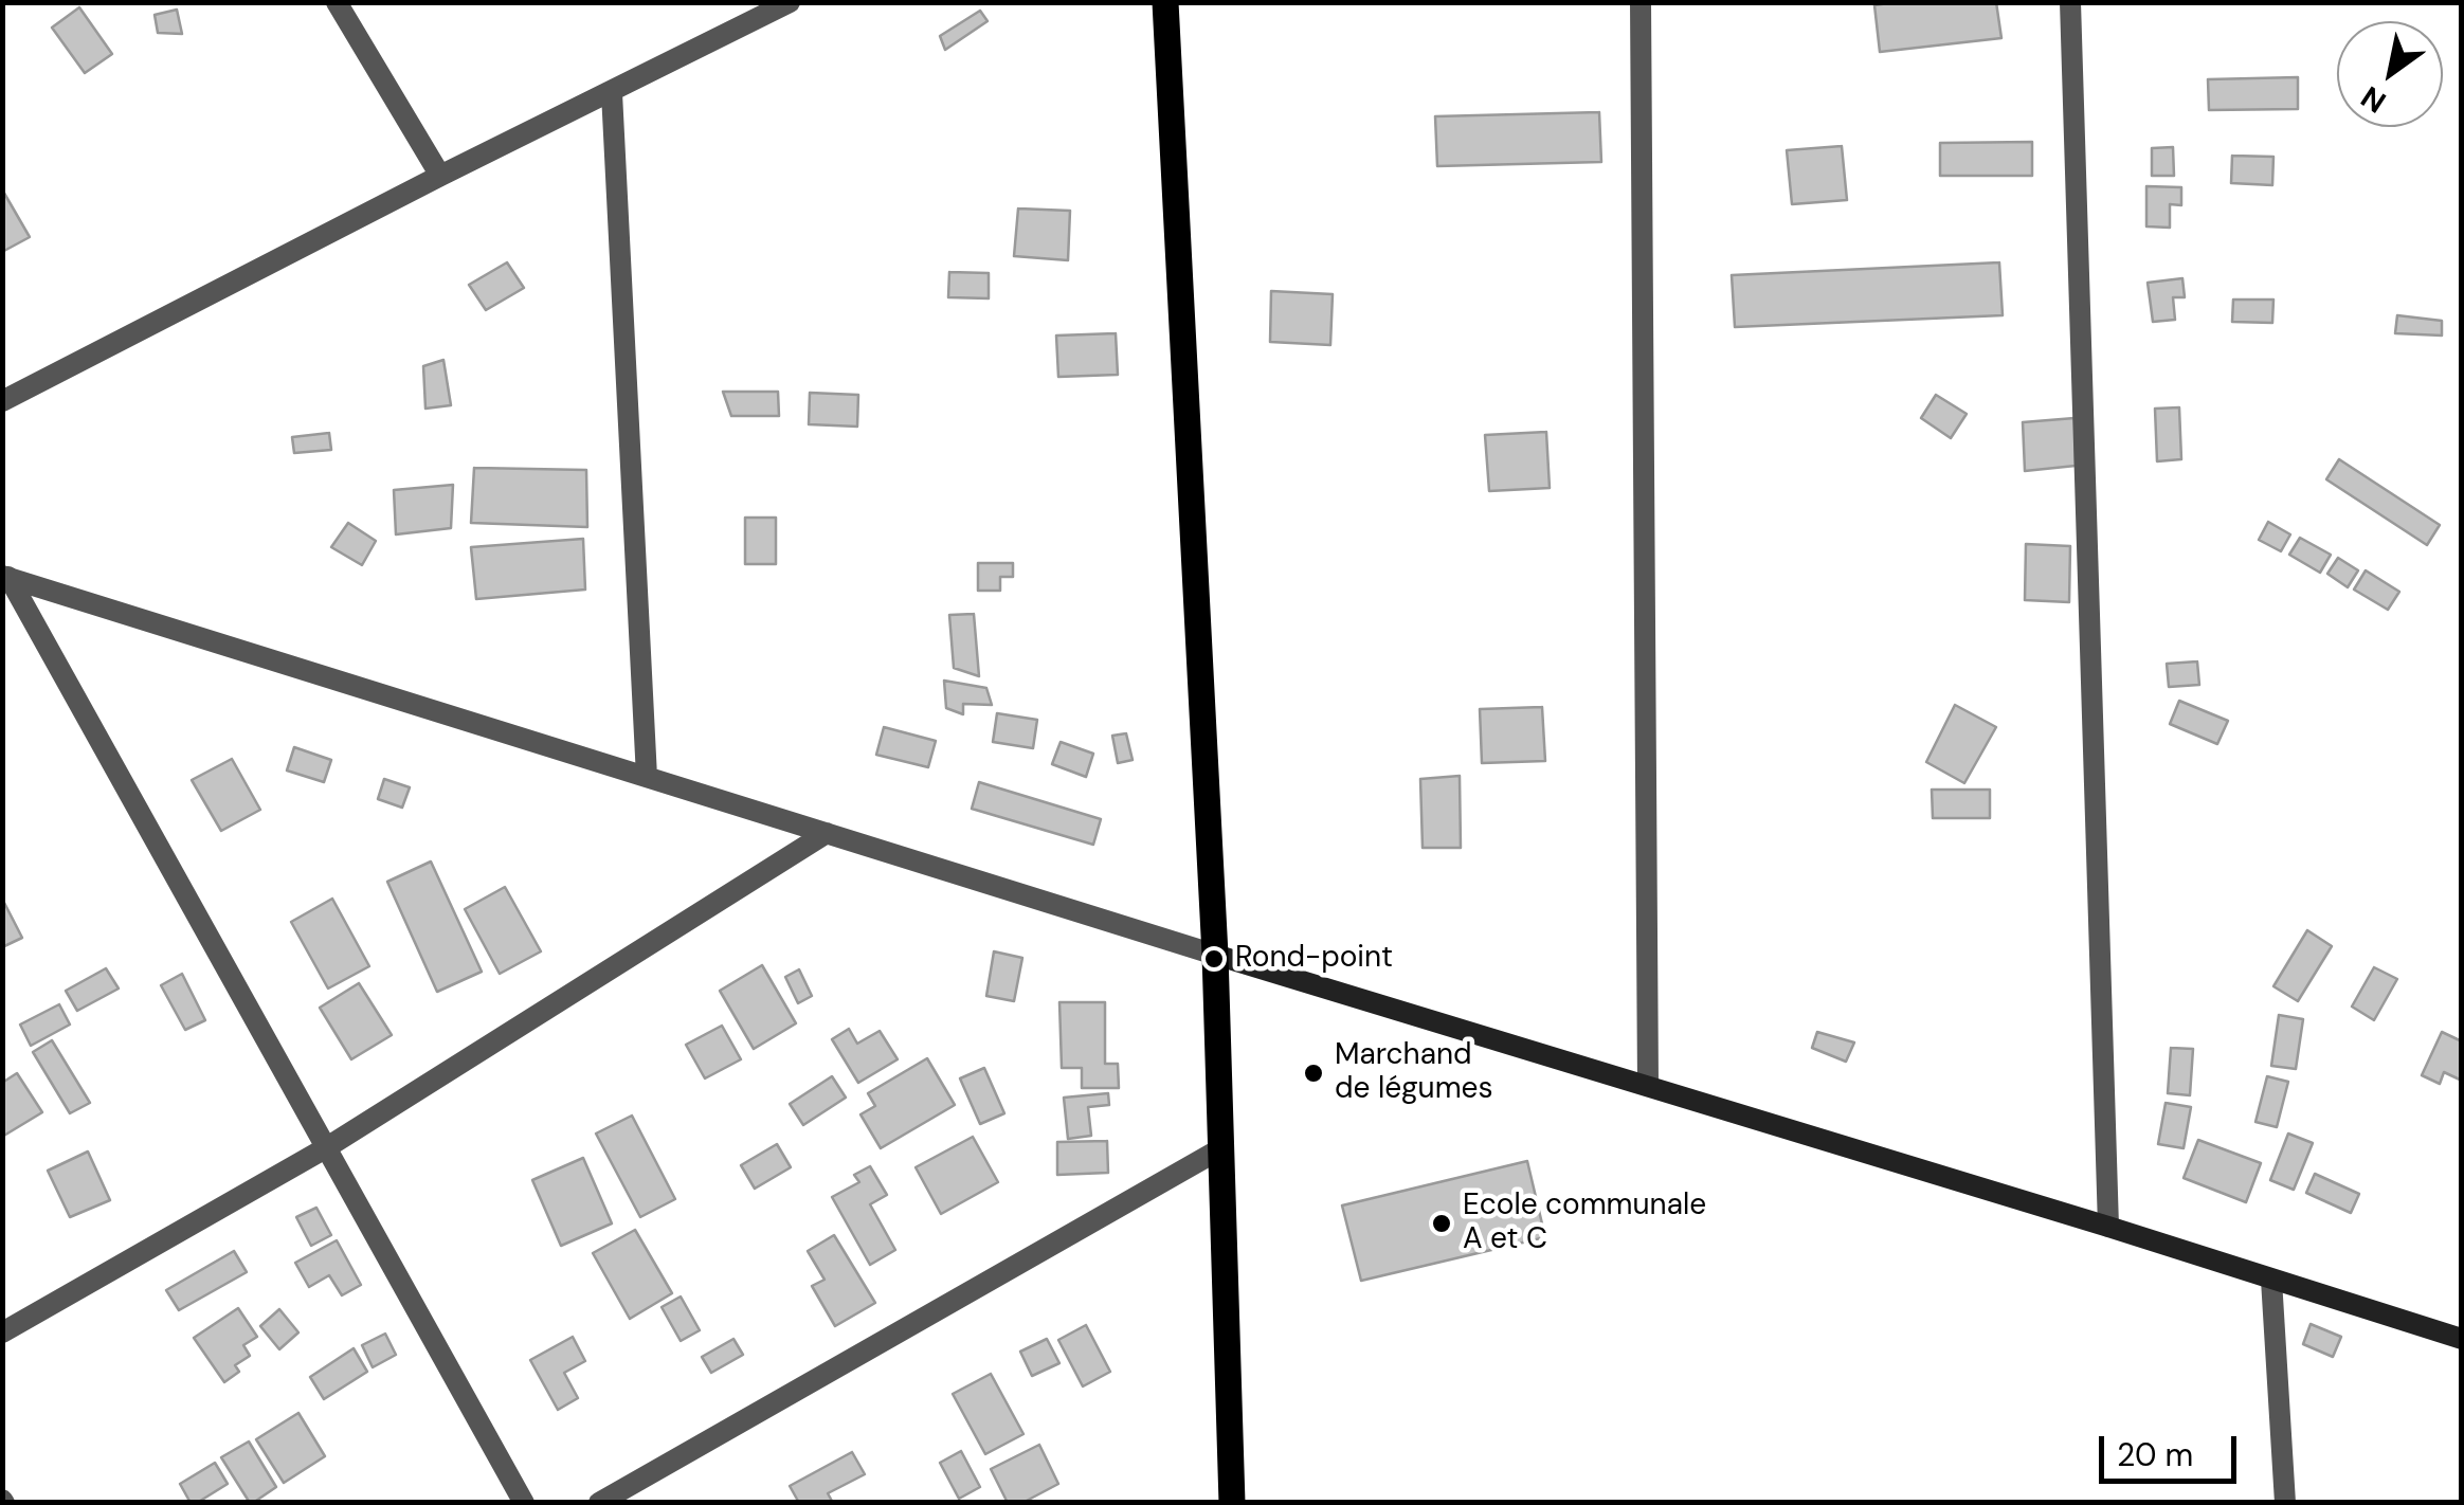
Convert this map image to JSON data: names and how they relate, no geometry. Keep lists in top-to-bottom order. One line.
{"places":["Rond-point","Marchand de légumes","Ecole communale A et C"],"scale_bar":"20 m","north":"bottom left"}
